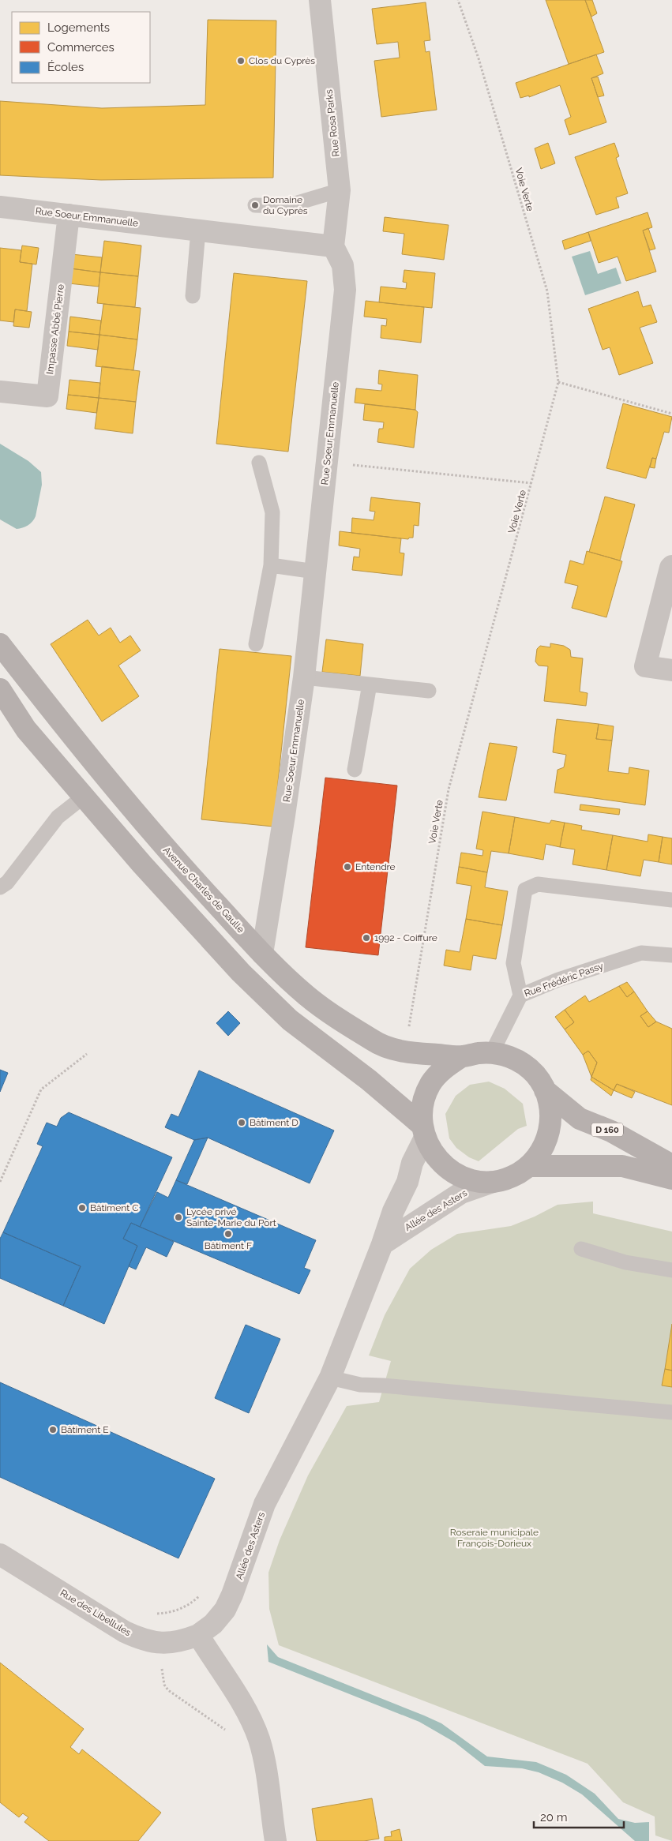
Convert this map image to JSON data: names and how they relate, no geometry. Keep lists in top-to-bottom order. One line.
{"streets":{"main road":["Avenue Charles de Gaulle","D 160"],"street":["Rue Rosa Parks","Rue Soeur Emmanuelle","Impasse Abbé Pierre","Allée des Asters","Rue des Libellules"],"lane":["Rue Frédéric Passy"],"path":["Voie Verte"]},"crossings":[["Rue Rosa Parks","Rue Soeur Emmanuelle"],["Rue Soeur Emmanuelle","Impasse Abbé Pierre"],["Rue Soeur Emmanuelle","Avenue Charles de Gaulle"],["Avenue Charles de Gaulle","D 160"],["Avenue Charles de Gaulle","Allée des Asters"],["D 160","Allée des Asters"],["Allée des Asters","Rue des Libellules"]],"parks":["Roseraie municipale François-Dorieux"],"places":["Clos du Cyprès","Domaine du Cyprès","Entendre","1992 - Coiffure","Bâtiment D","Bâtiment C","Lycée privé Sainte-Marie du Port","Bâtiment F","Bâtiment E"],"legend":["Logements","Commerces","Écoles"],"scale_bar":"20 m"}
